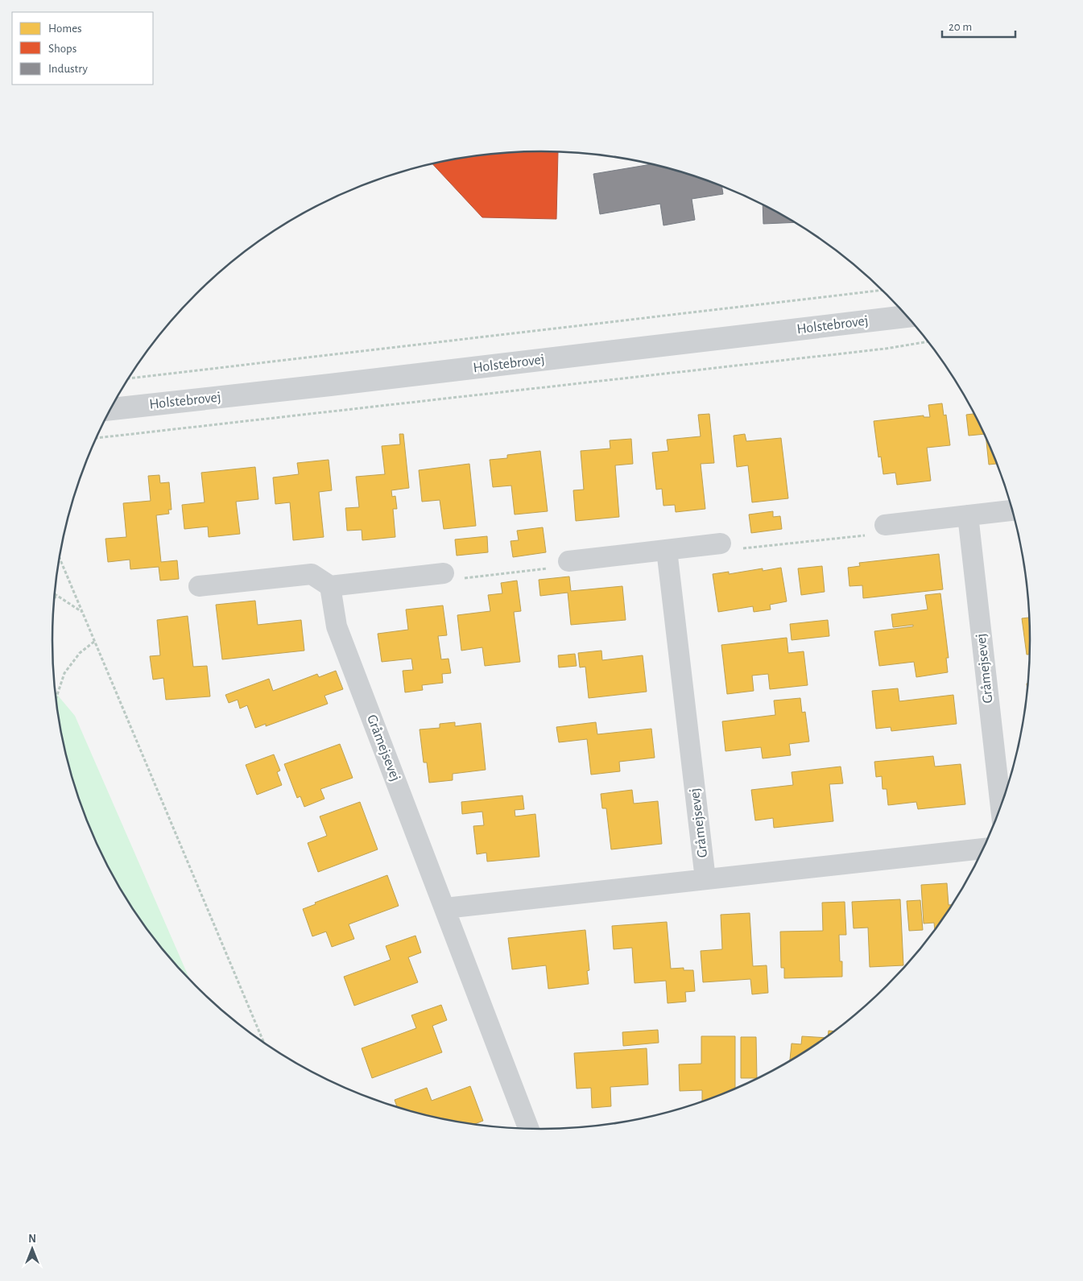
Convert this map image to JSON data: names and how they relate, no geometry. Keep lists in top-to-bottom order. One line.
{"streets":{"street":["Holstebrovej","Gråmejsevej"]},"legend":["Homes","Shops","Industry"],"scale_bar":"20 m","north":"top"}
